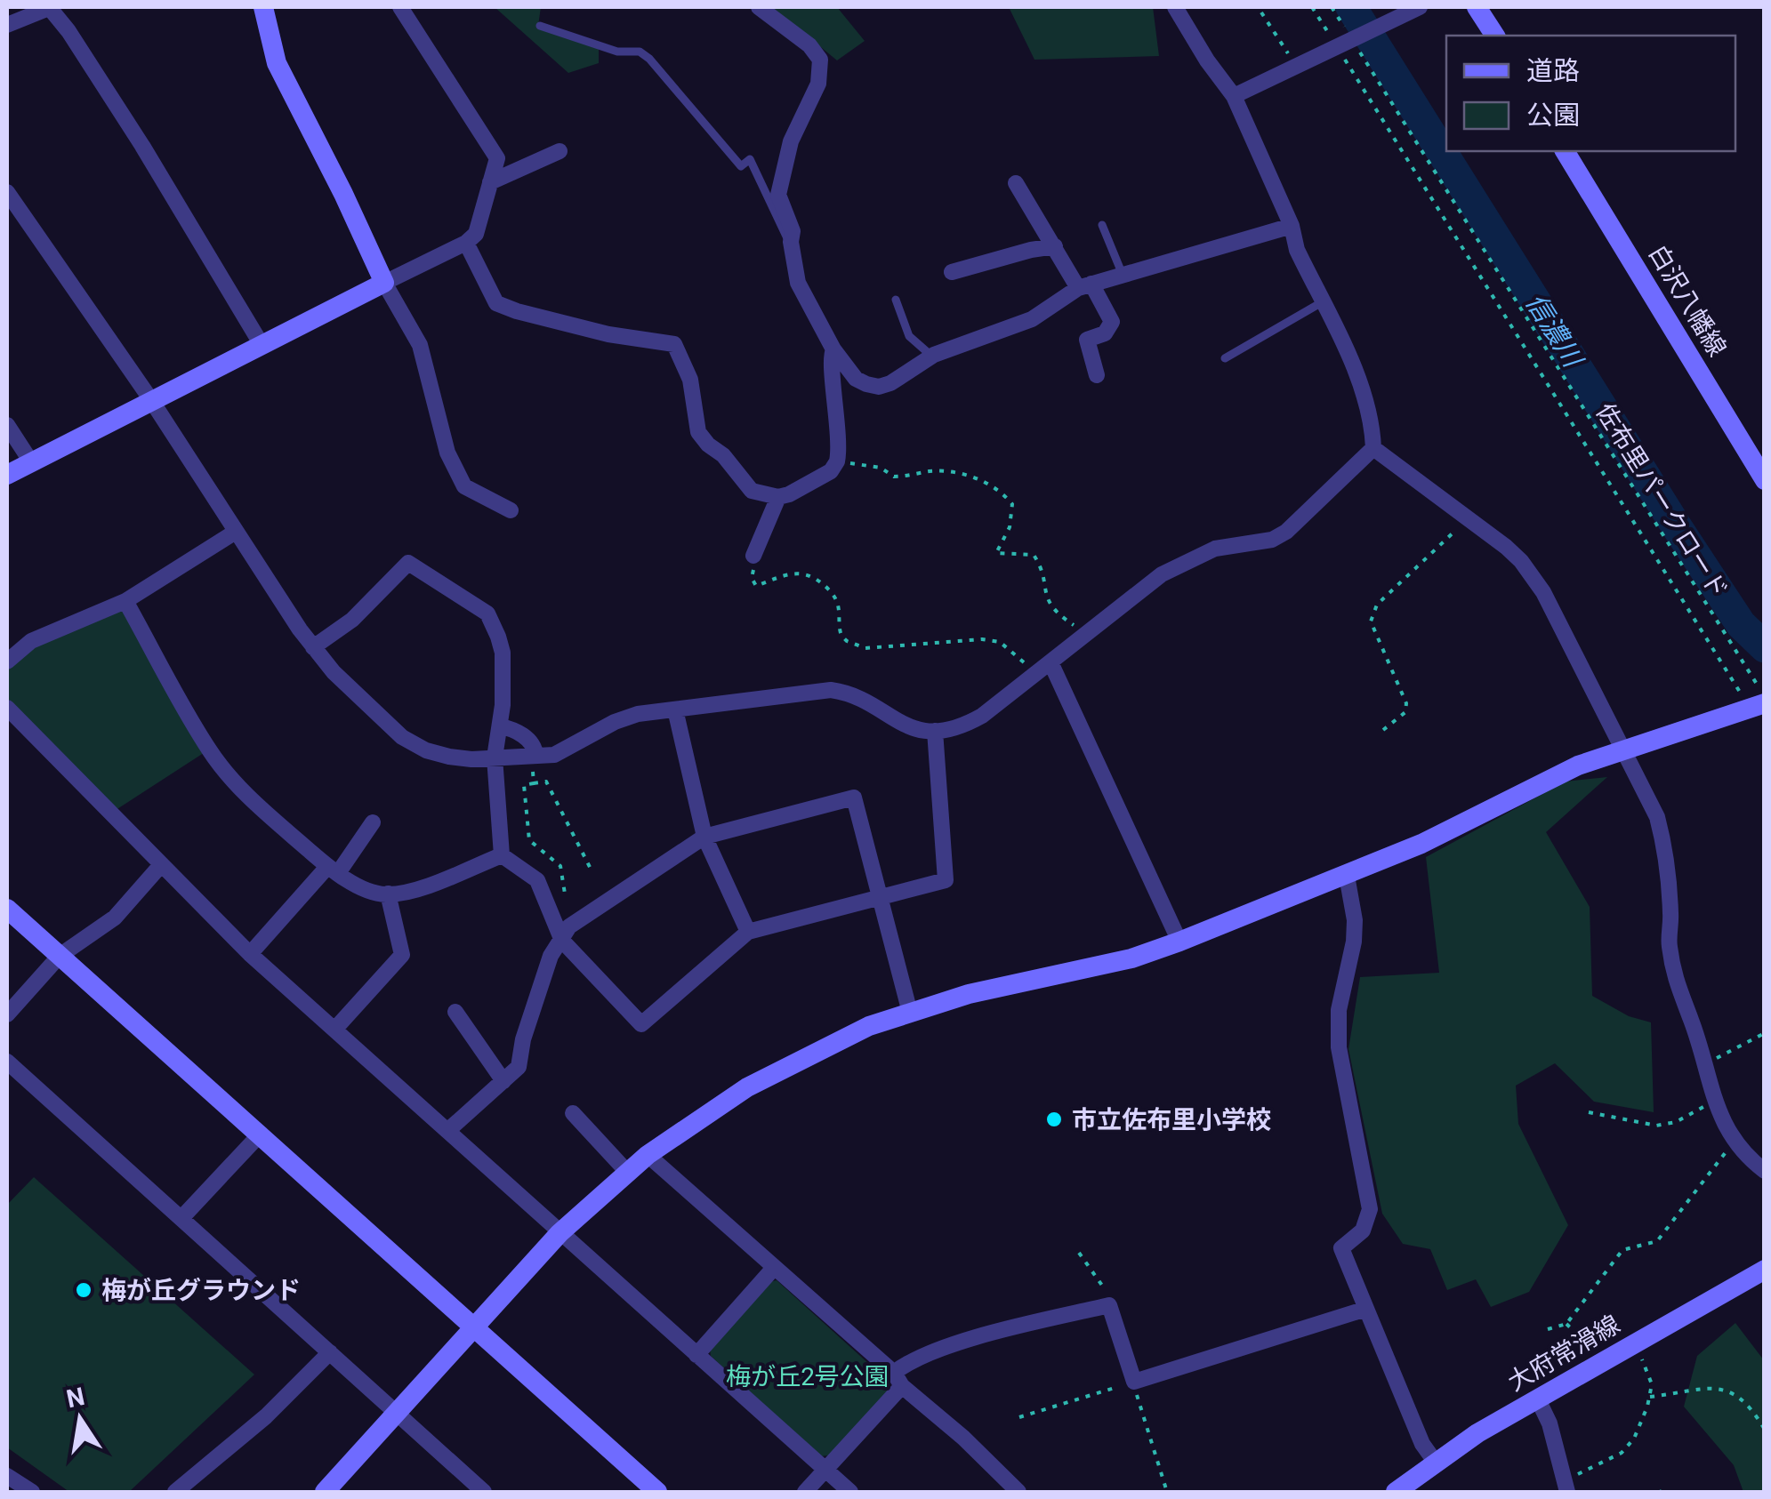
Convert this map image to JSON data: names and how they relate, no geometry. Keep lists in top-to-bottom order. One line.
{"streets":{"street":["白沢八幡線","大府常滑線"],"path":["佐布里パークロード"]},"water":["信濃川"],"parks":["梅が丘2号公園"],"places":["市立佐布里小学校","梅が丘グラウンド"],"legend":["道路","公園"],"north":"top"}
